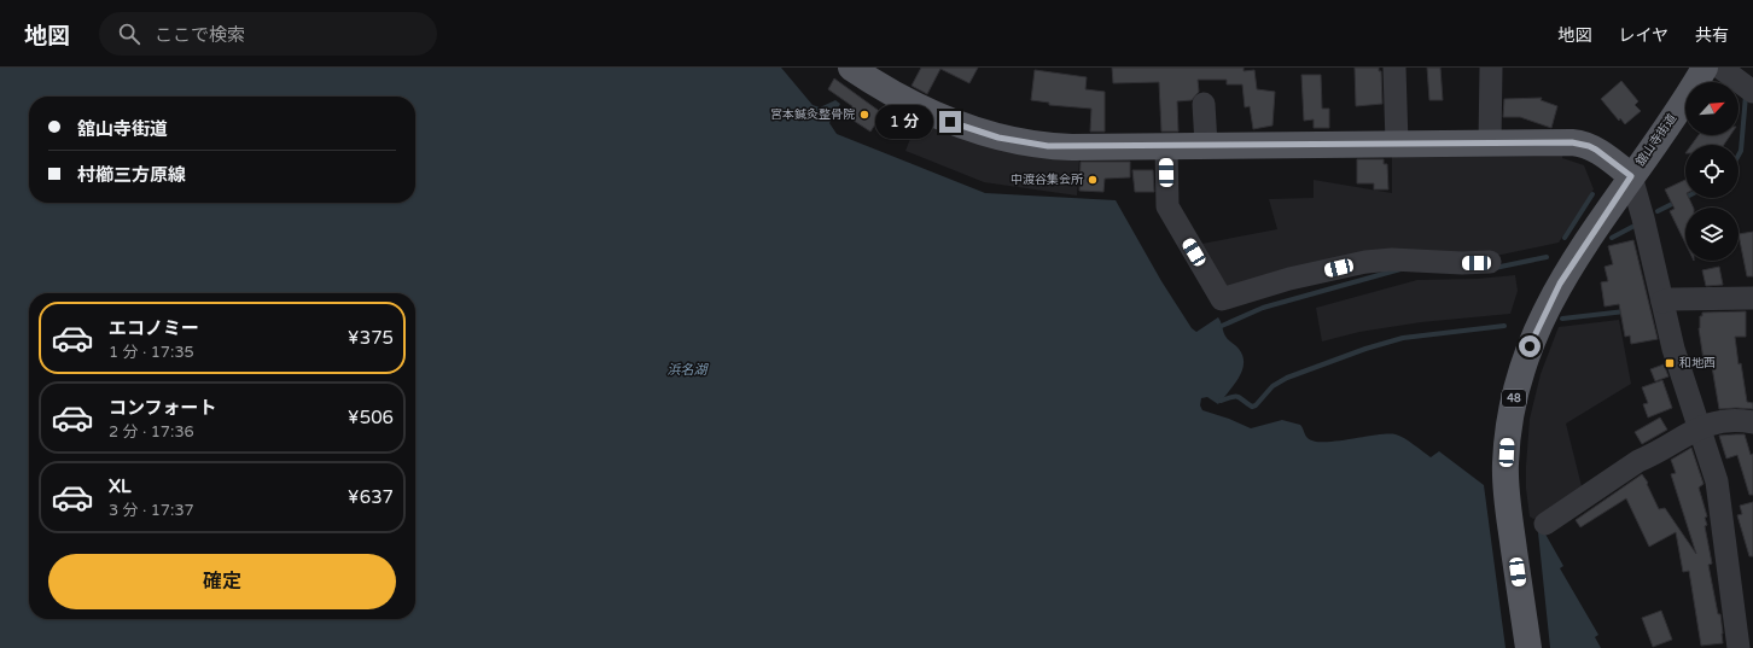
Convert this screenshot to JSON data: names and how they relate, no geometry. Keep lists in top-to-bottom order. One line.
{"streets":{"main road":["舘山寺街道","48"]},"water":["浜名湖"],"places":{"other":["宮本鍼灸整骨院","中渡谷集会所"],"transit":["和地西"]},"north":"top right","page":{"header":"地図","search":"ここで検索","nav":["地図","レイヤ","共有"],"banner":["舘山寺街道","村櫛三方原線"],"bubble":"1 分","list":[{"name":"エコノミー","note":"1 分 · 17:35","value":"¥375"},{"name":"コンフォート","note":"2 分 · 17:36","value":"¥506"},{"name":"XL","note":"3 分 · 17:37","value":"¥637"}],"buttons":"確定"}}
